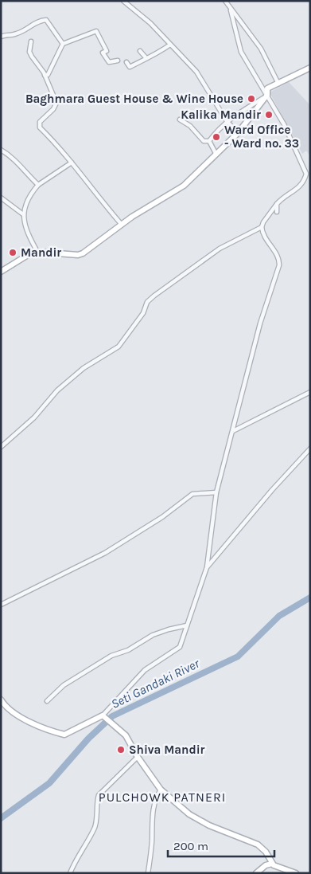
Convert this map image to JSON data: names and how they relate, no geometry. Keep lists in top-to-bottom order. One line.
{"districts":["PULCHOWK PATNERI"],"water":["Seti Gandaki River"],"places":["Baghmara Guest House & Wine House","Kalika Mandir","Ward Office - Ward no. 33","Mandir","Shiva Mandir"],"scale_bar":"200 m"}
